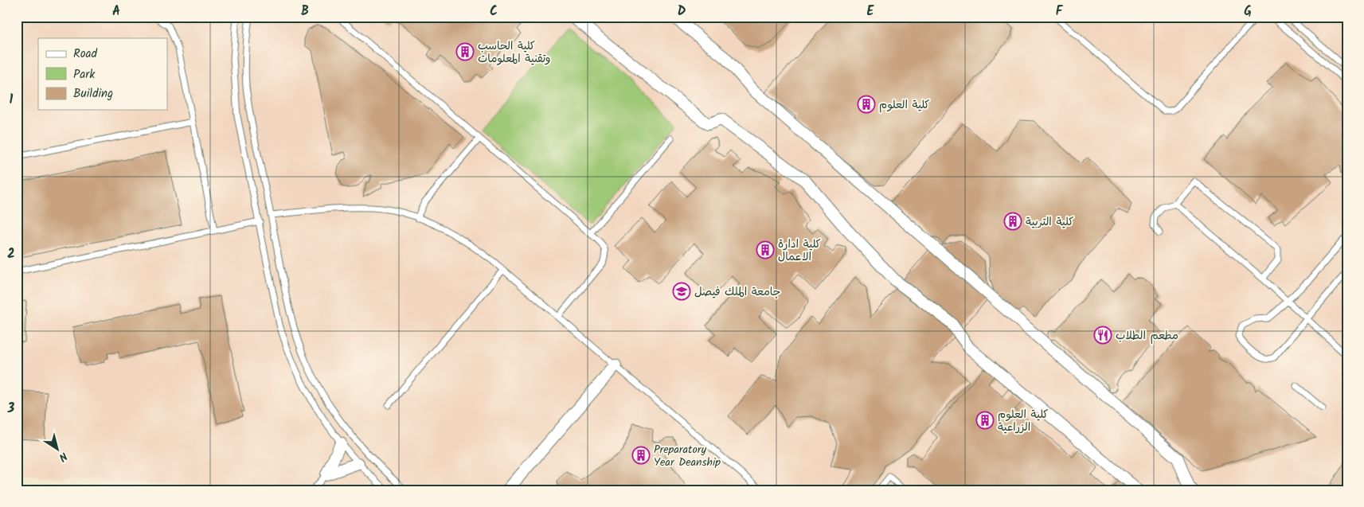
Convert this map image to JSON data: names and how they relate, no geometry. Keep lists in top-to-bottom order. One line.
{"places":{"building":["كلية الحاسب وتقنية المعلومات","كلية العلوم","كلية التربية","كلية ادارة الاعمال","كلية العلوم الزراعية","Preparatory Year Deanship"],"school or university":["جامعة الملك فيصل"],"restaurant":["مطعم الطلاب"]},"legend":["Road","Park","Building"],"north":"bottom right","grid":{"columns":["A","B","C","D","E","F","G"],"rows":["1","2","3"]}}
